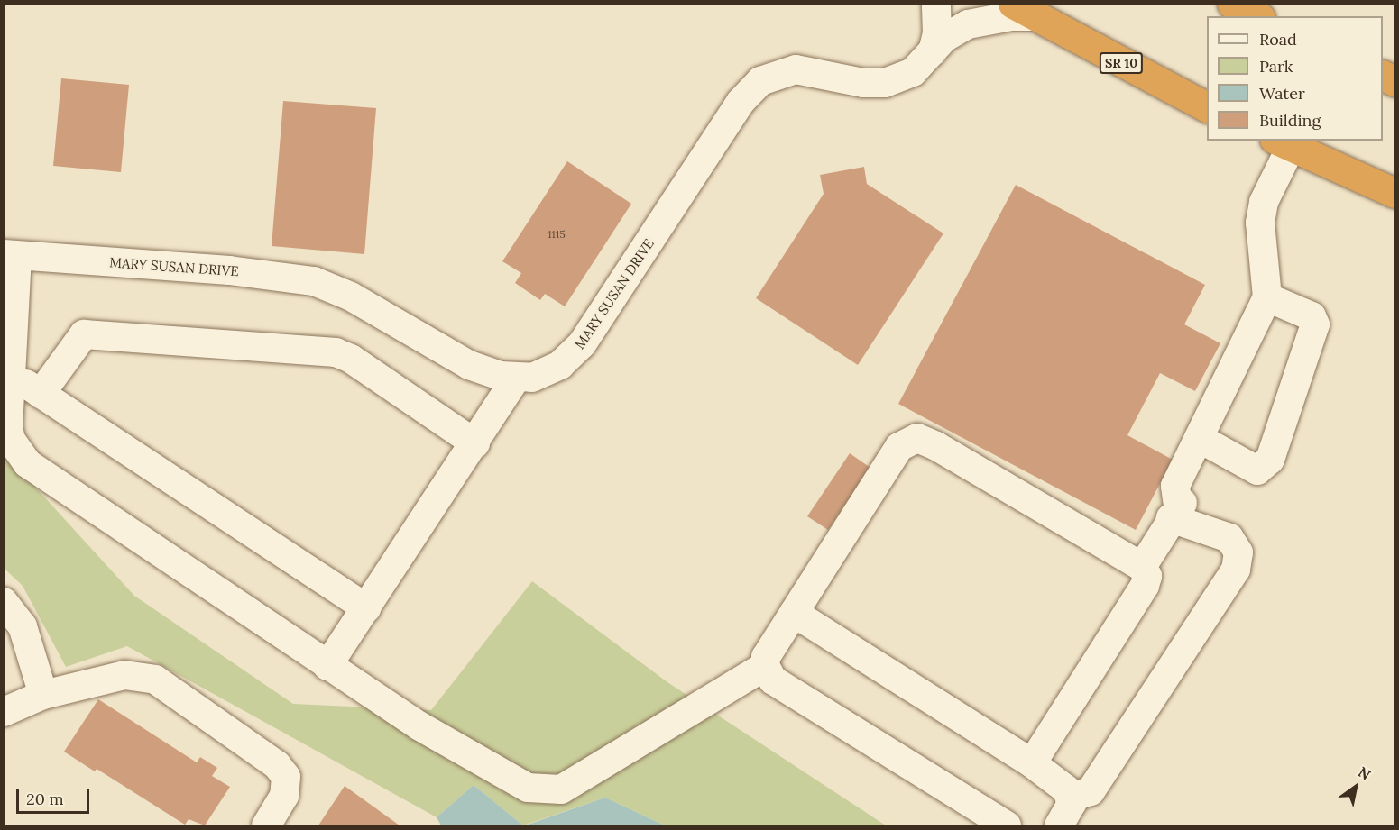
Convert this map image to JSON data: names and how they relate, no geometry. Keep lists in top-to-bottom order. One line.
{"streets":{"highway":["SR 10"],"street":["MARY SUSAN DRIVE"]},"crossings":[["SR 10","MARY SUSAN DRIVE"]],"house_numbers":["1115"],"legend":["Road","Park","Water","Building"],"scale_bar":"20 m","north":"top right"}
